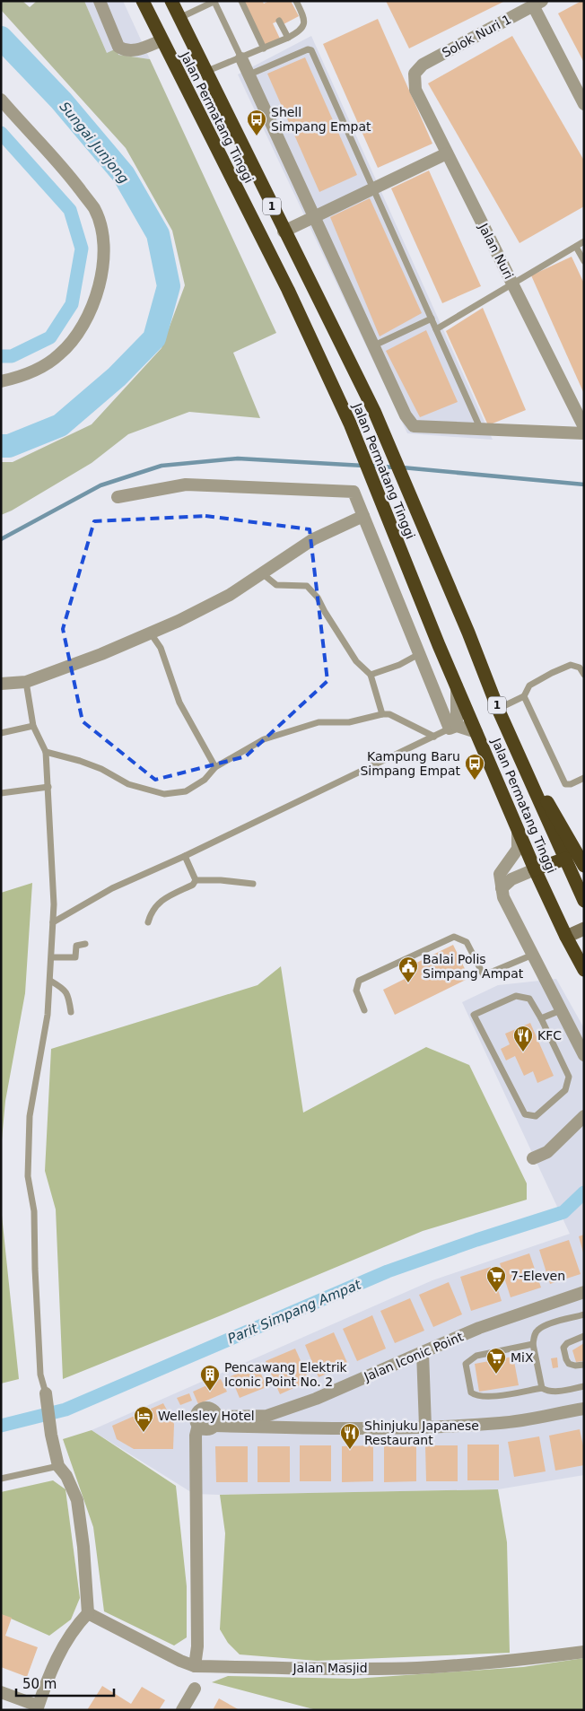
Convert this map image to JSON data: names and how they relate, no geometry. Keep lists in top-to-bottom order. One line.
{"streets":{"highway":["Jalan Permatang Tinggi","1"],"street":["Solok Nuri 1","Jalan Nuri","Jalan Iconic Point","Jalan Masjid"]},"crossings":[["Solok Nuri 1","Jalan Nuri"]],"water":["Sungai Junjong","Parit Simpang Ampat"],"places":{"bus stop":["Shell Simpang Empat","Kampung Baru Simpang Empat"],"public building":["Balai Polis Simpang Ampat"],"restaurant":["KFC","Shinjuku Japanese Restaurant"],"supermarket":["7-Eleven","MiX"],"building":["Pencawang Elektrik Iconic Point No. 2"],"hotel":["Wellesley Hotel"]},"scale_bar":"50 m"}
